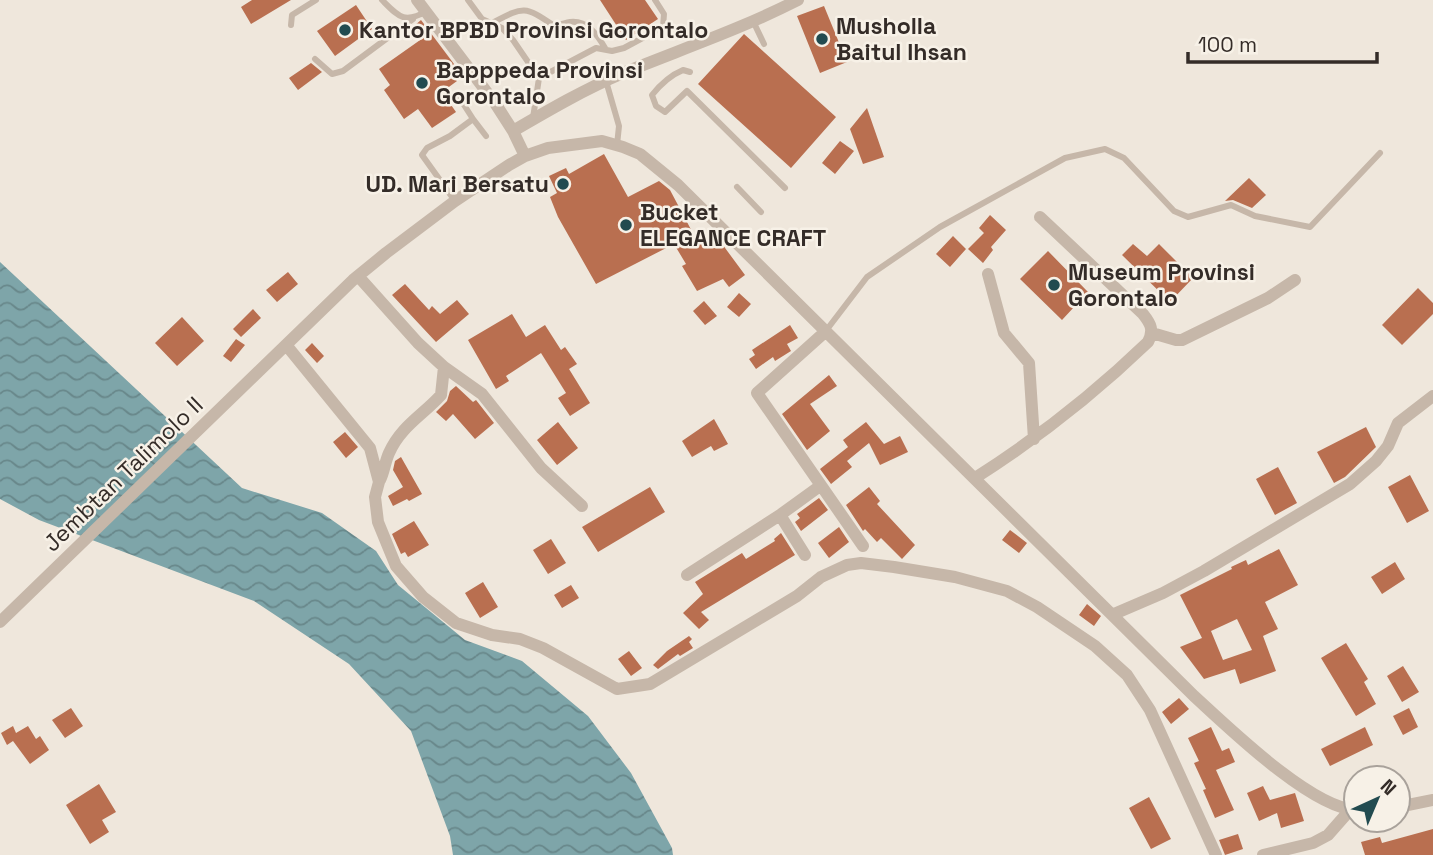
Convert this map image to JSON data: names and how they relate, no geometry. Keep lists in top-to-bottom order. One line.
{"streets":{"street":["Jembtan Talimolo II"]},"places":["Kantor BPBD Provinsi Gorontalo","Musholla Baitul Ihsan","Bapppeda Provinsi Gorontalo","UD. Mari Bersatu","Bucket ELEGANCE CRAFT","Museum Provinsi Gorontalo"],"scale_bar":"100 m","north":"top right"}
